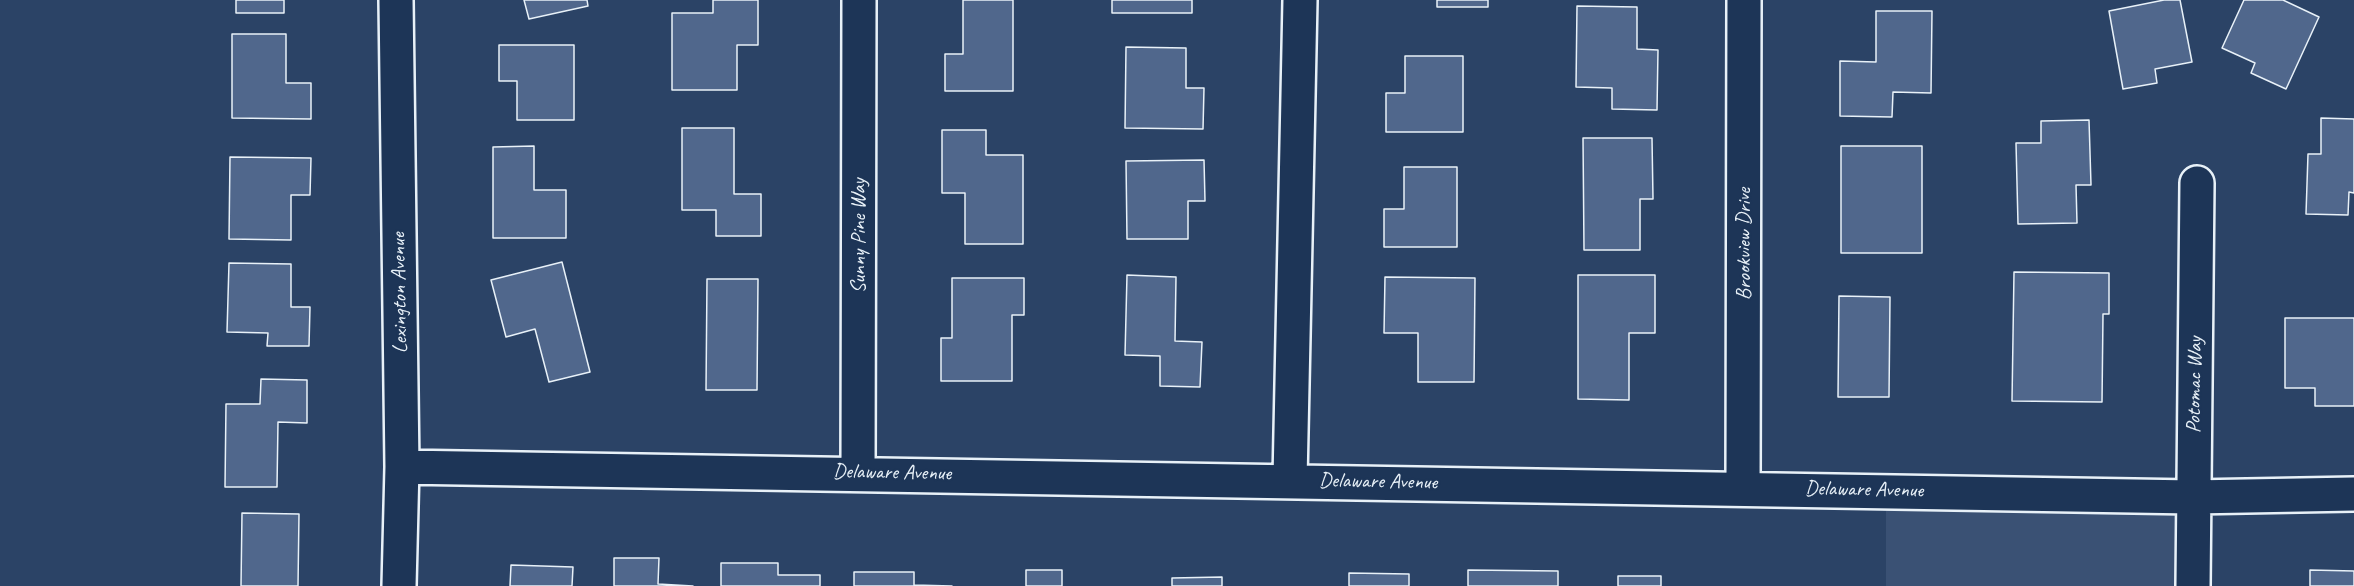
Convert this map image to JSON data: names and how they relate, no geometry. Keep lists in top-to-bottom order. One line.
{"streets":{"street":["Sunny Pine Way","Brookview Drive","Lexington Avenue","Potomac Way","Delaware Avenue"]},"crossings":[["Sunny Pine Way","Delaware Avenue"],["Brookview Drive","Delaware Avenue"],["Lexington Avenue","Delaware Avenue"],["Potomac Way","Delaware Avenue"]]}
